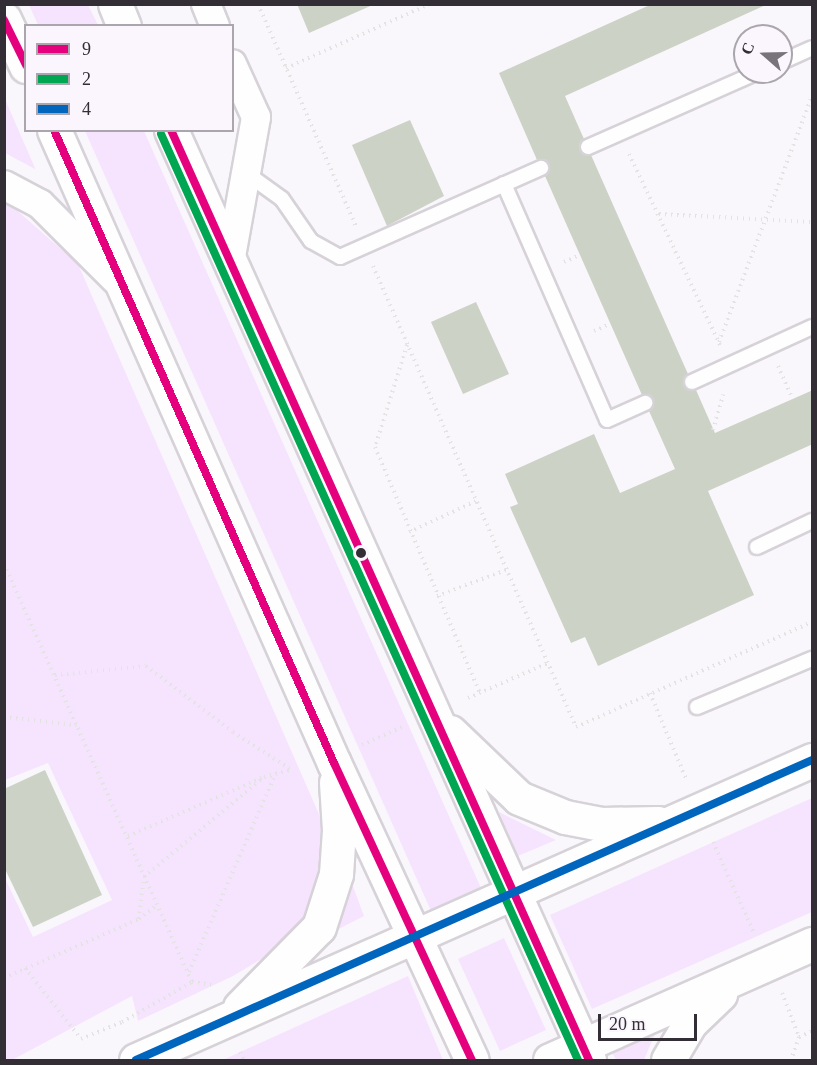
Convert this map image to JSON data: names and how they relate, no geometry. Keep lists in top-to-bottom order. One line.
{"lines":["transit line 9","transit line 2","transit line 4"],"legend":["9","2","4"],"scale_bar":"20 m","north":"left"}
